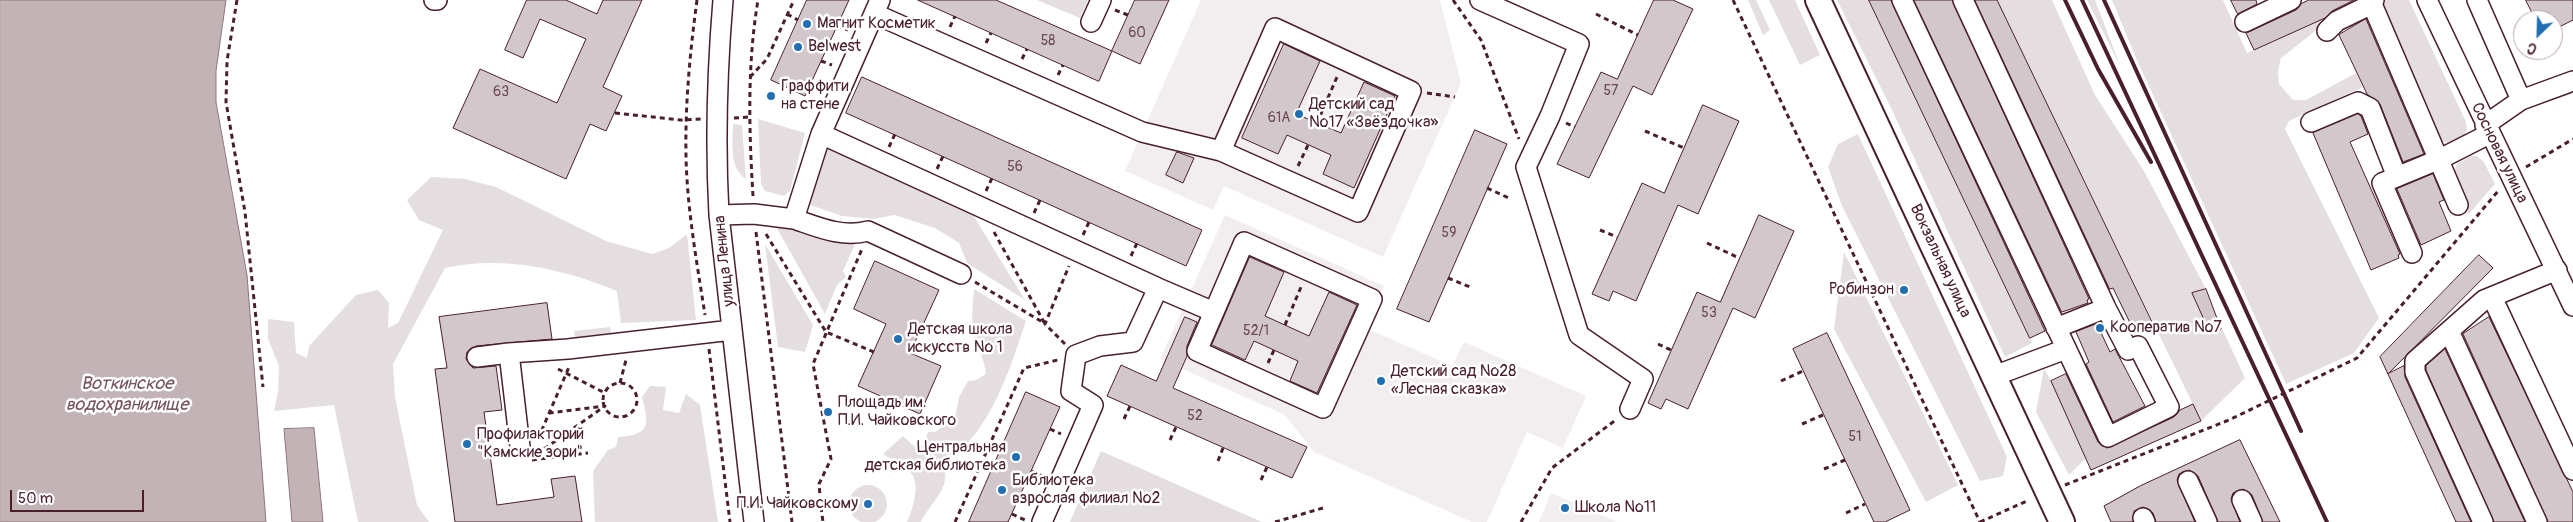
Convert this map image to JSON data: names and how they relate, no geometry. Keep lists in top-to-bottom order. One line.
{"streets":{"main road":["Вокзальная улица"],"street":["Сосновая улица","улица Ленина"]},"water":["Воткинское водохранилище"],"places":["Магнит Косметик","Belwest","Граффити на стене","Детский сад №17 «Звёздочка»","Робинзон","Кооператив №7","Детская школа искусств № 1","Детский сад №28 «Лесная сказка»","Площадь им. П.И. Чайковского","Профилакторий \"Камские зори\"","Центральная детская библиотека","Библиотека взрослая филиал №2","П.И. Чайковскому","Школа №11"],"house_numbers":["60","58","57","63","61А","56","59","53","52/1","52","51"],"scale_bar":"50 m","north":"bottom left"}
